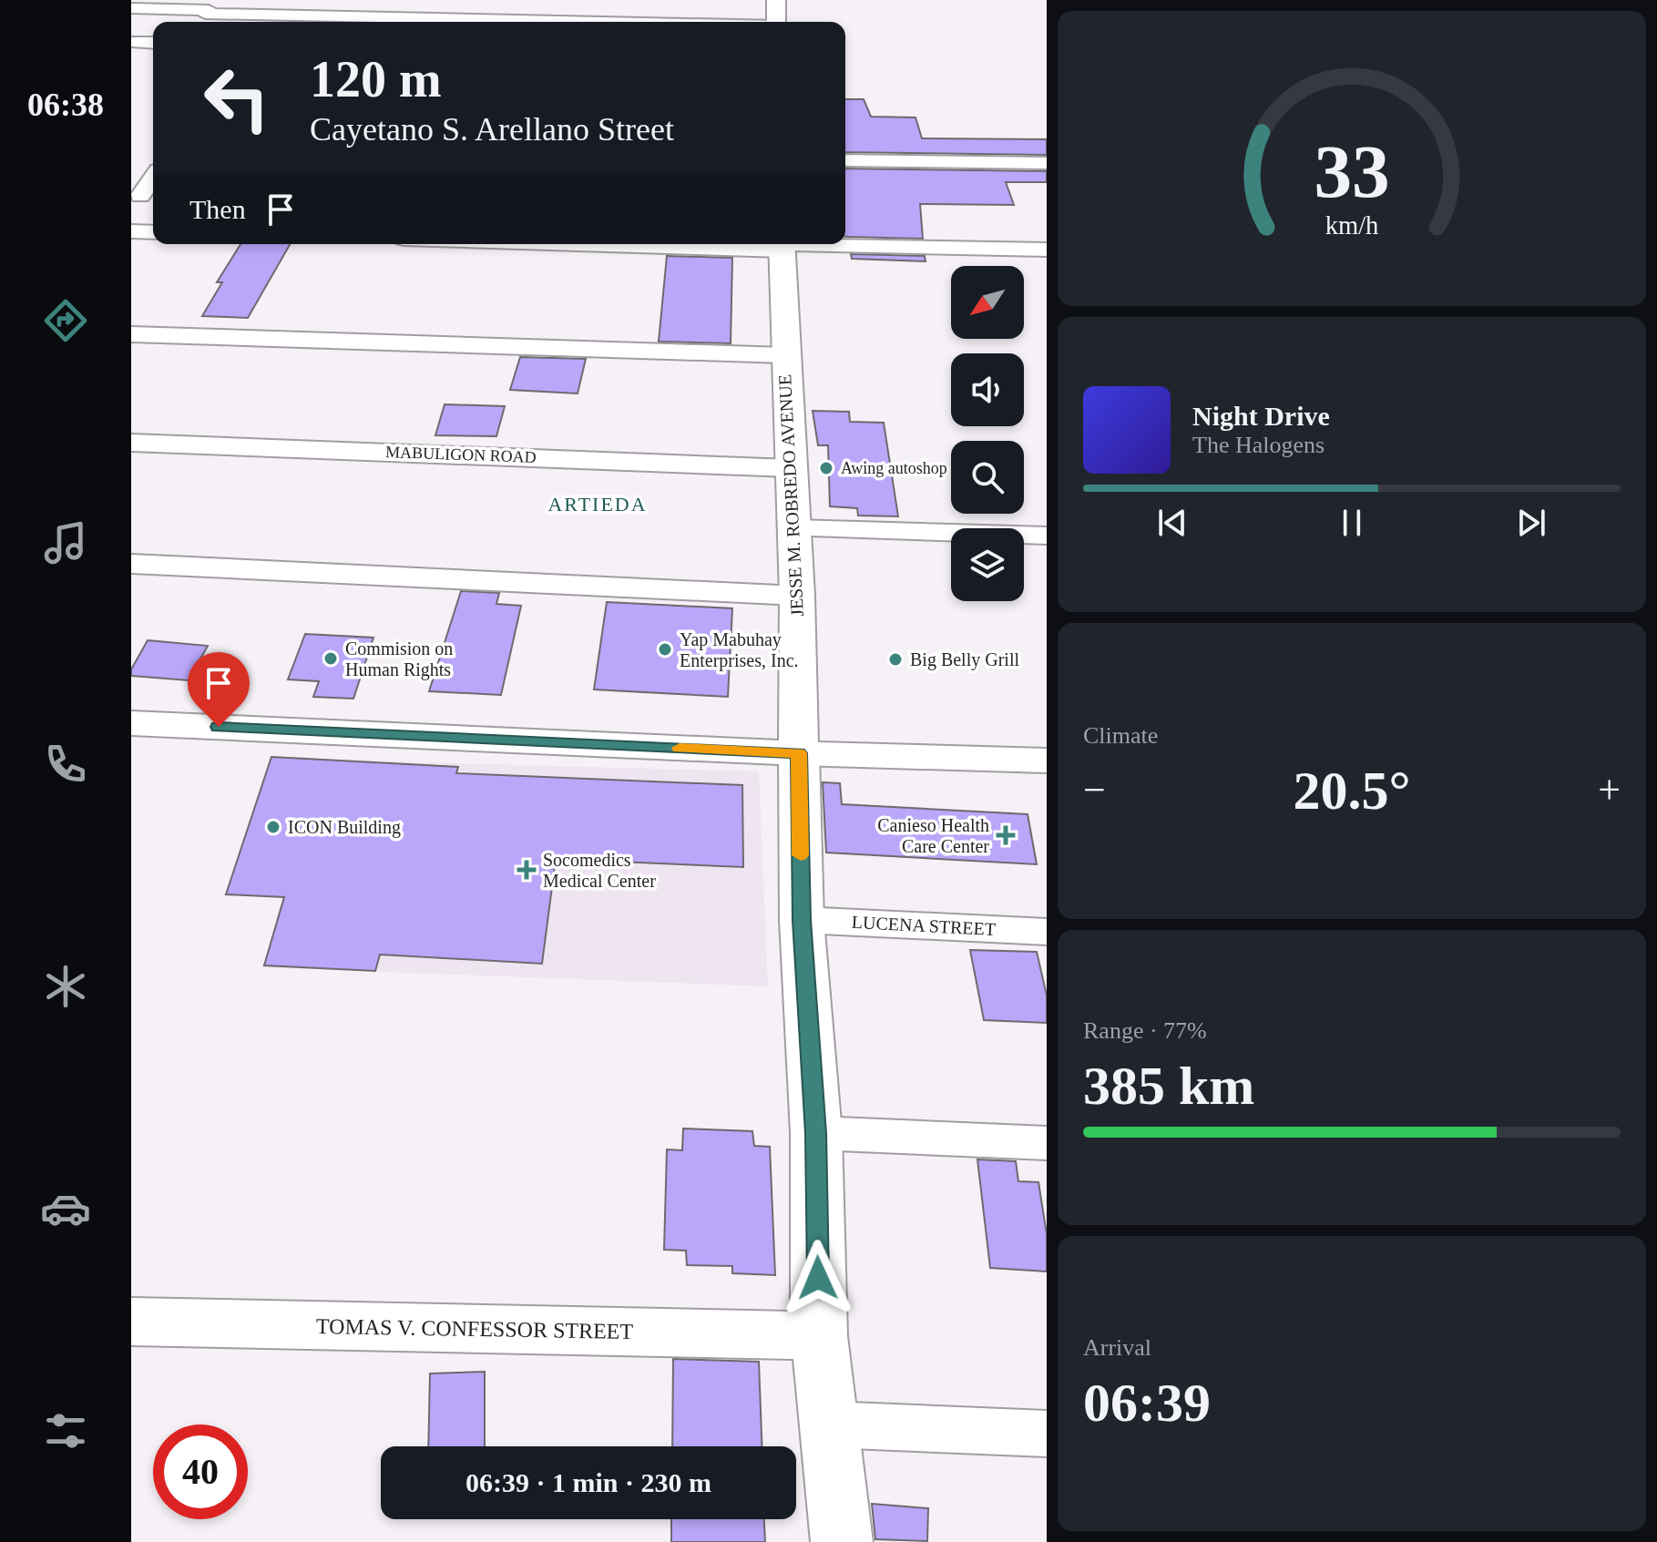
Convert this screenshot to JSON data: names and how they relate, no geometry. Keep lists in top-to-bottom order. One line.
{"streets":{"main road":["JESSE M. ROBREDO AVENUE","TOMAS V. CONFESSOR STREET"],"street":["MABULIGON ROAD","LUCENA STREET"]},"crossings":[["MABULIGON ROAD","JESSE M. ROBREDO AVENUE"],["JESSE M. ROBREDO AVENUE","LUCENA STREET"],["JESSE M. ROBREDO AVENUE","TOMAS V. CONFESSOR STREET"]],"districts":["ARTIEDA"],"places":{"other":["Awing autoshop","Yap Mabuhay Enterprises, Inc.","Commision on Human Rights","Big Belly Grill","ICON Building"],"health":["Canieso Health Care Center","Socomedics Medical Center"]},"north":"bottom left","page":{"tabs":"06:38","turn":["120 m","Cayetano S. Arellano Street"],"then":"Then","song":["Night Drive","The Halogens"],"tile":["Climate",["Range · 77%","385 km"],["Arrival","06:39"]],"heat":["−","20.5°","+"],"limit":"40","trip":"06:39 · 1 min · 230 m","gauge":["33","km/h"]}}
